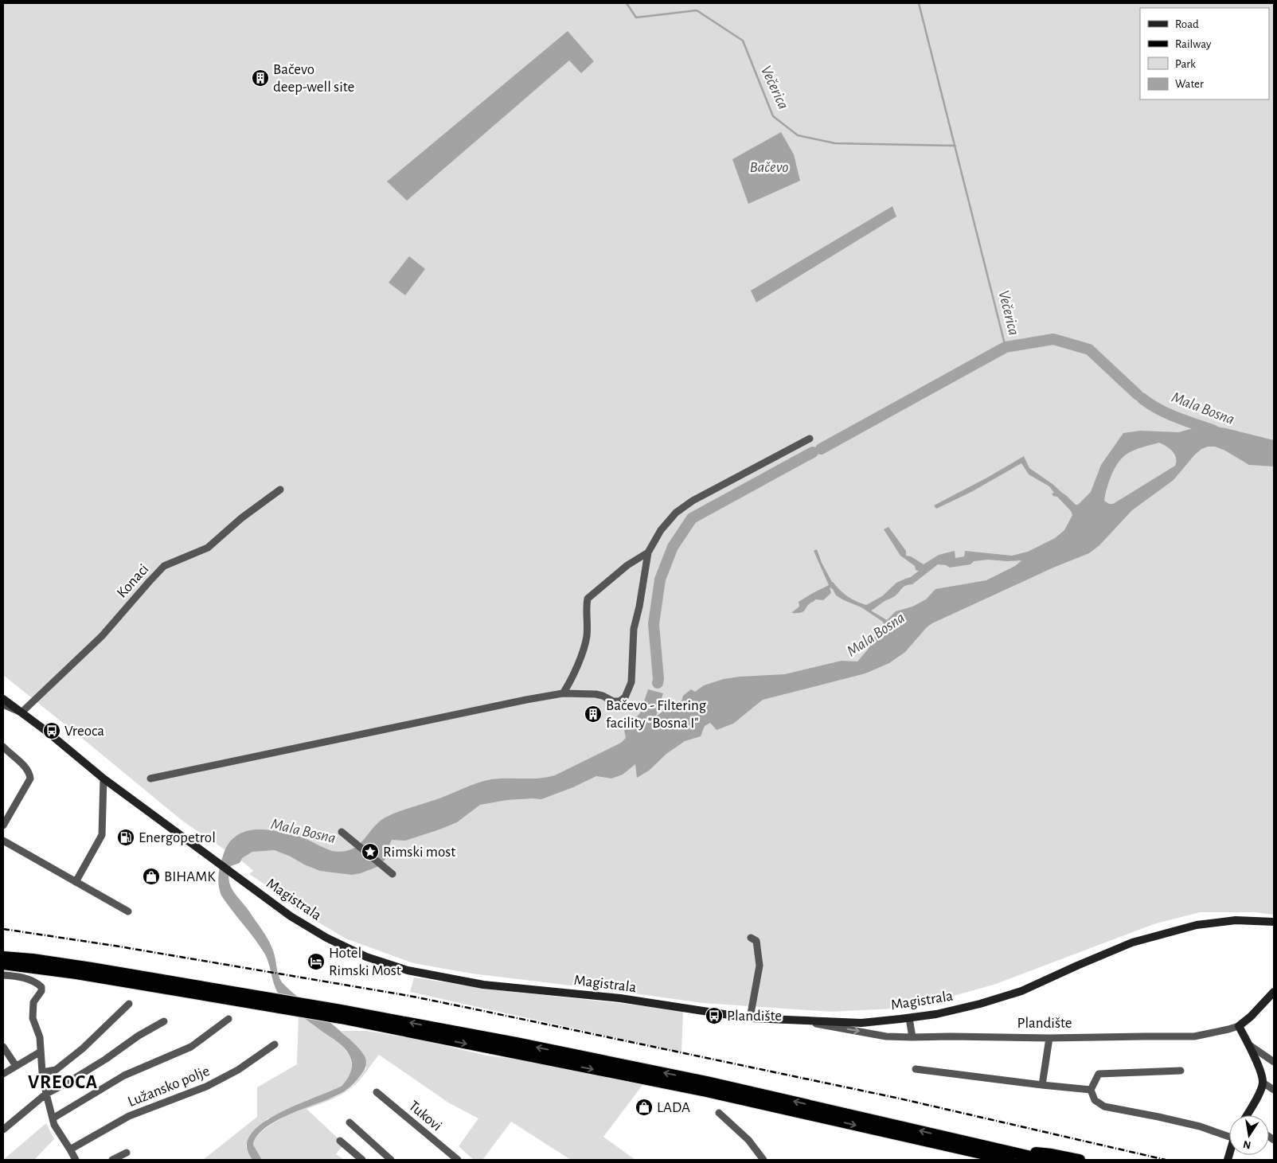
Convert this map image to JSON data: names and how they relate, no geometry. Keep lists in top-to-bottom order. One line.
{"streets":{"main road":["Magistrala","Plandište"],"street":["Konaci","Lužansko polje","Tukovi"]},"crossings":[["Konaci","Magistrala"],["Magistrala","Plandište"]],"districts":["VREOCA"],"water":["Večerica","Bačevo","Mala Bosna"],"places":{"building":["Bačevo deep-well site","Bačevo - Filtering facility \"Bosna I\""],"bus stop":["Vreoca","Plandište"],"fuel station":["Energopetrol"],"place":["Rimski most"],"shop":["BIHAMK","LADA"],"hotel":["Hotel Rimski Most"]},"legend":["Road","Railway","Park","Water"],"north":"bottom"}
